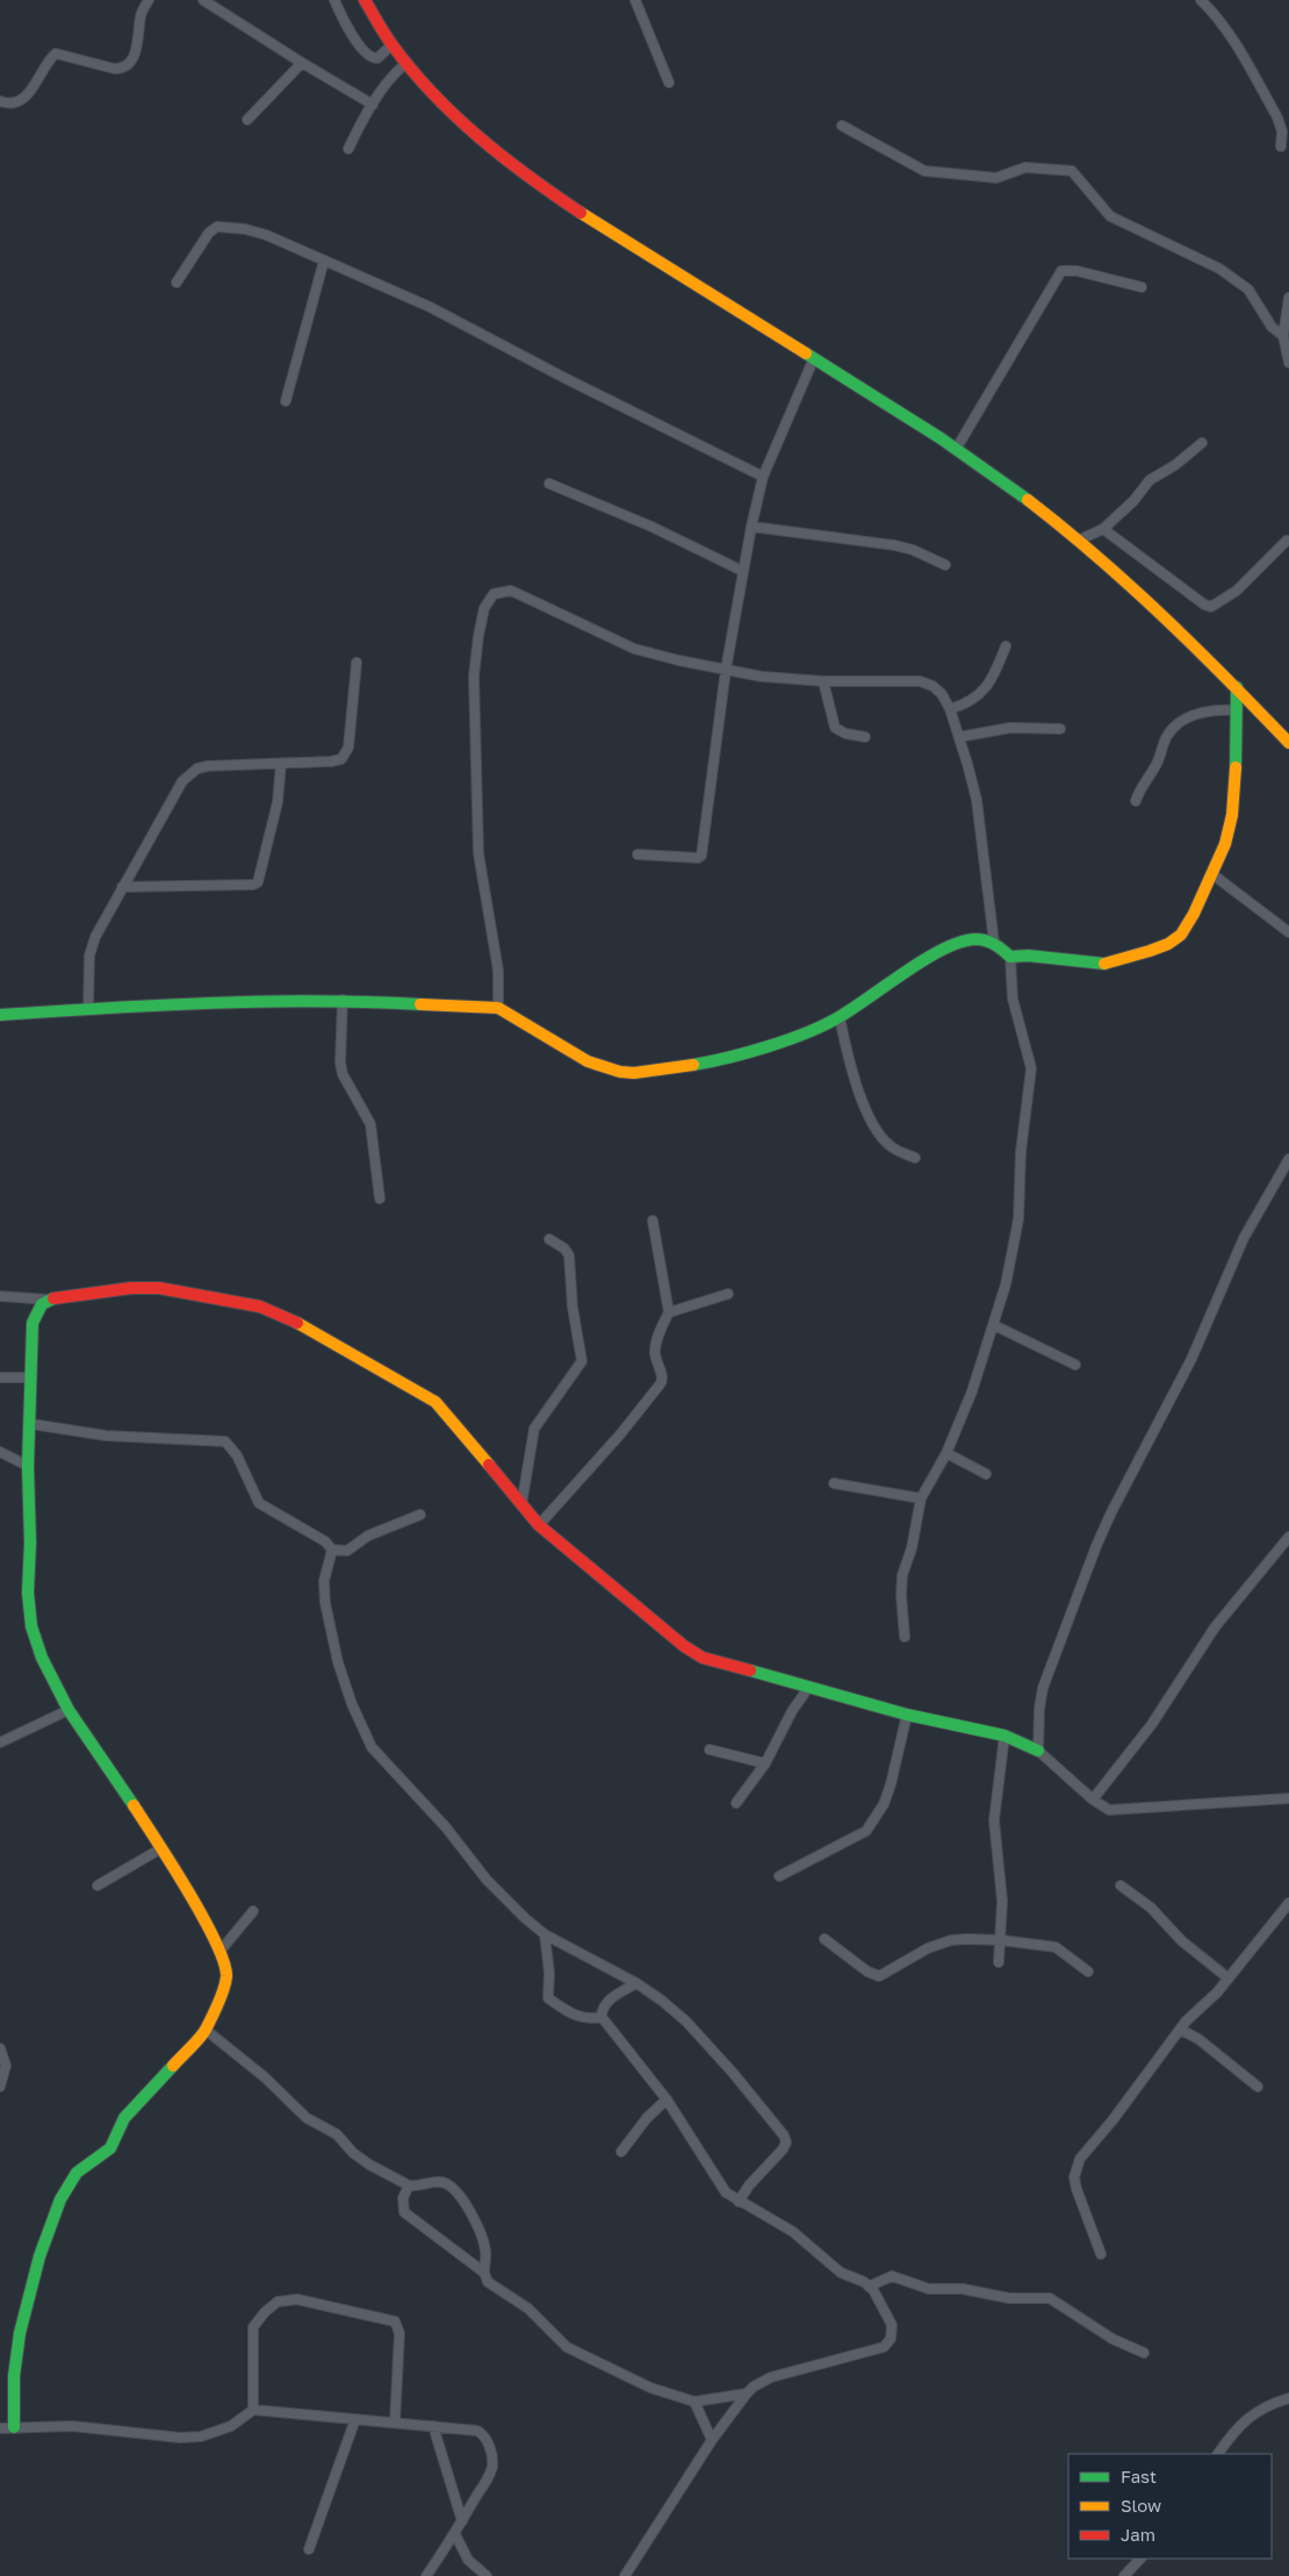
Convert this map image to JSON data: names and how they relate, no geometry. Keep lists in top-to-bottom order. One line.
{"legend":["Fast","Slow","Jam"]}
